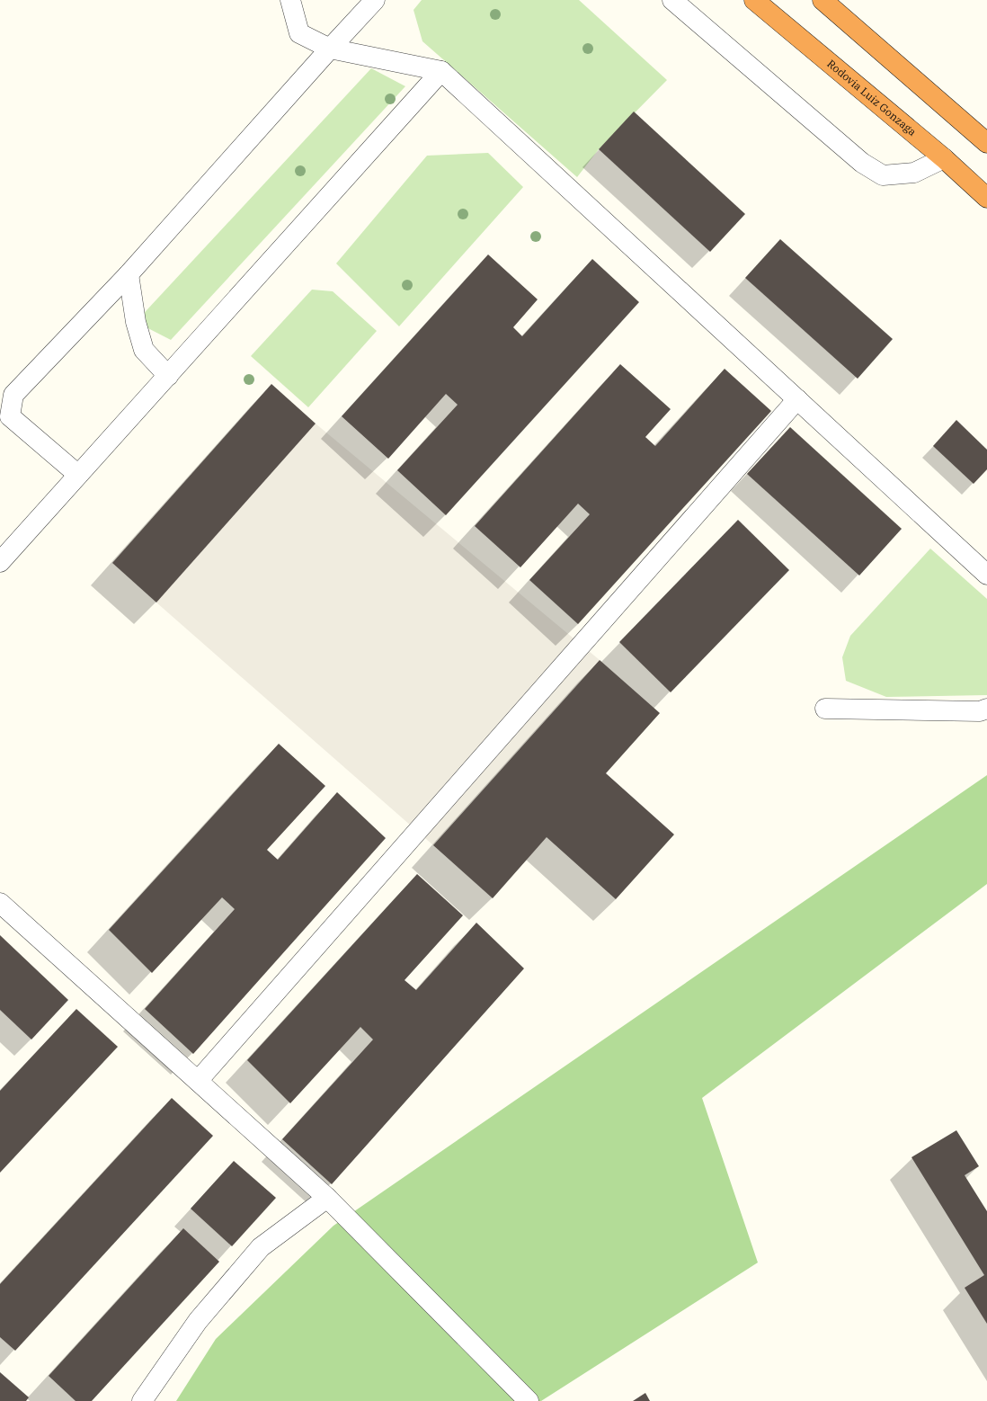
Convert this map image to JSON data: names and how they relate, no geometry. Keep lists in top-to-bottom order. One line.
{"streets":{"highway":["Rodovia Luiz Gonzaga"]}}
